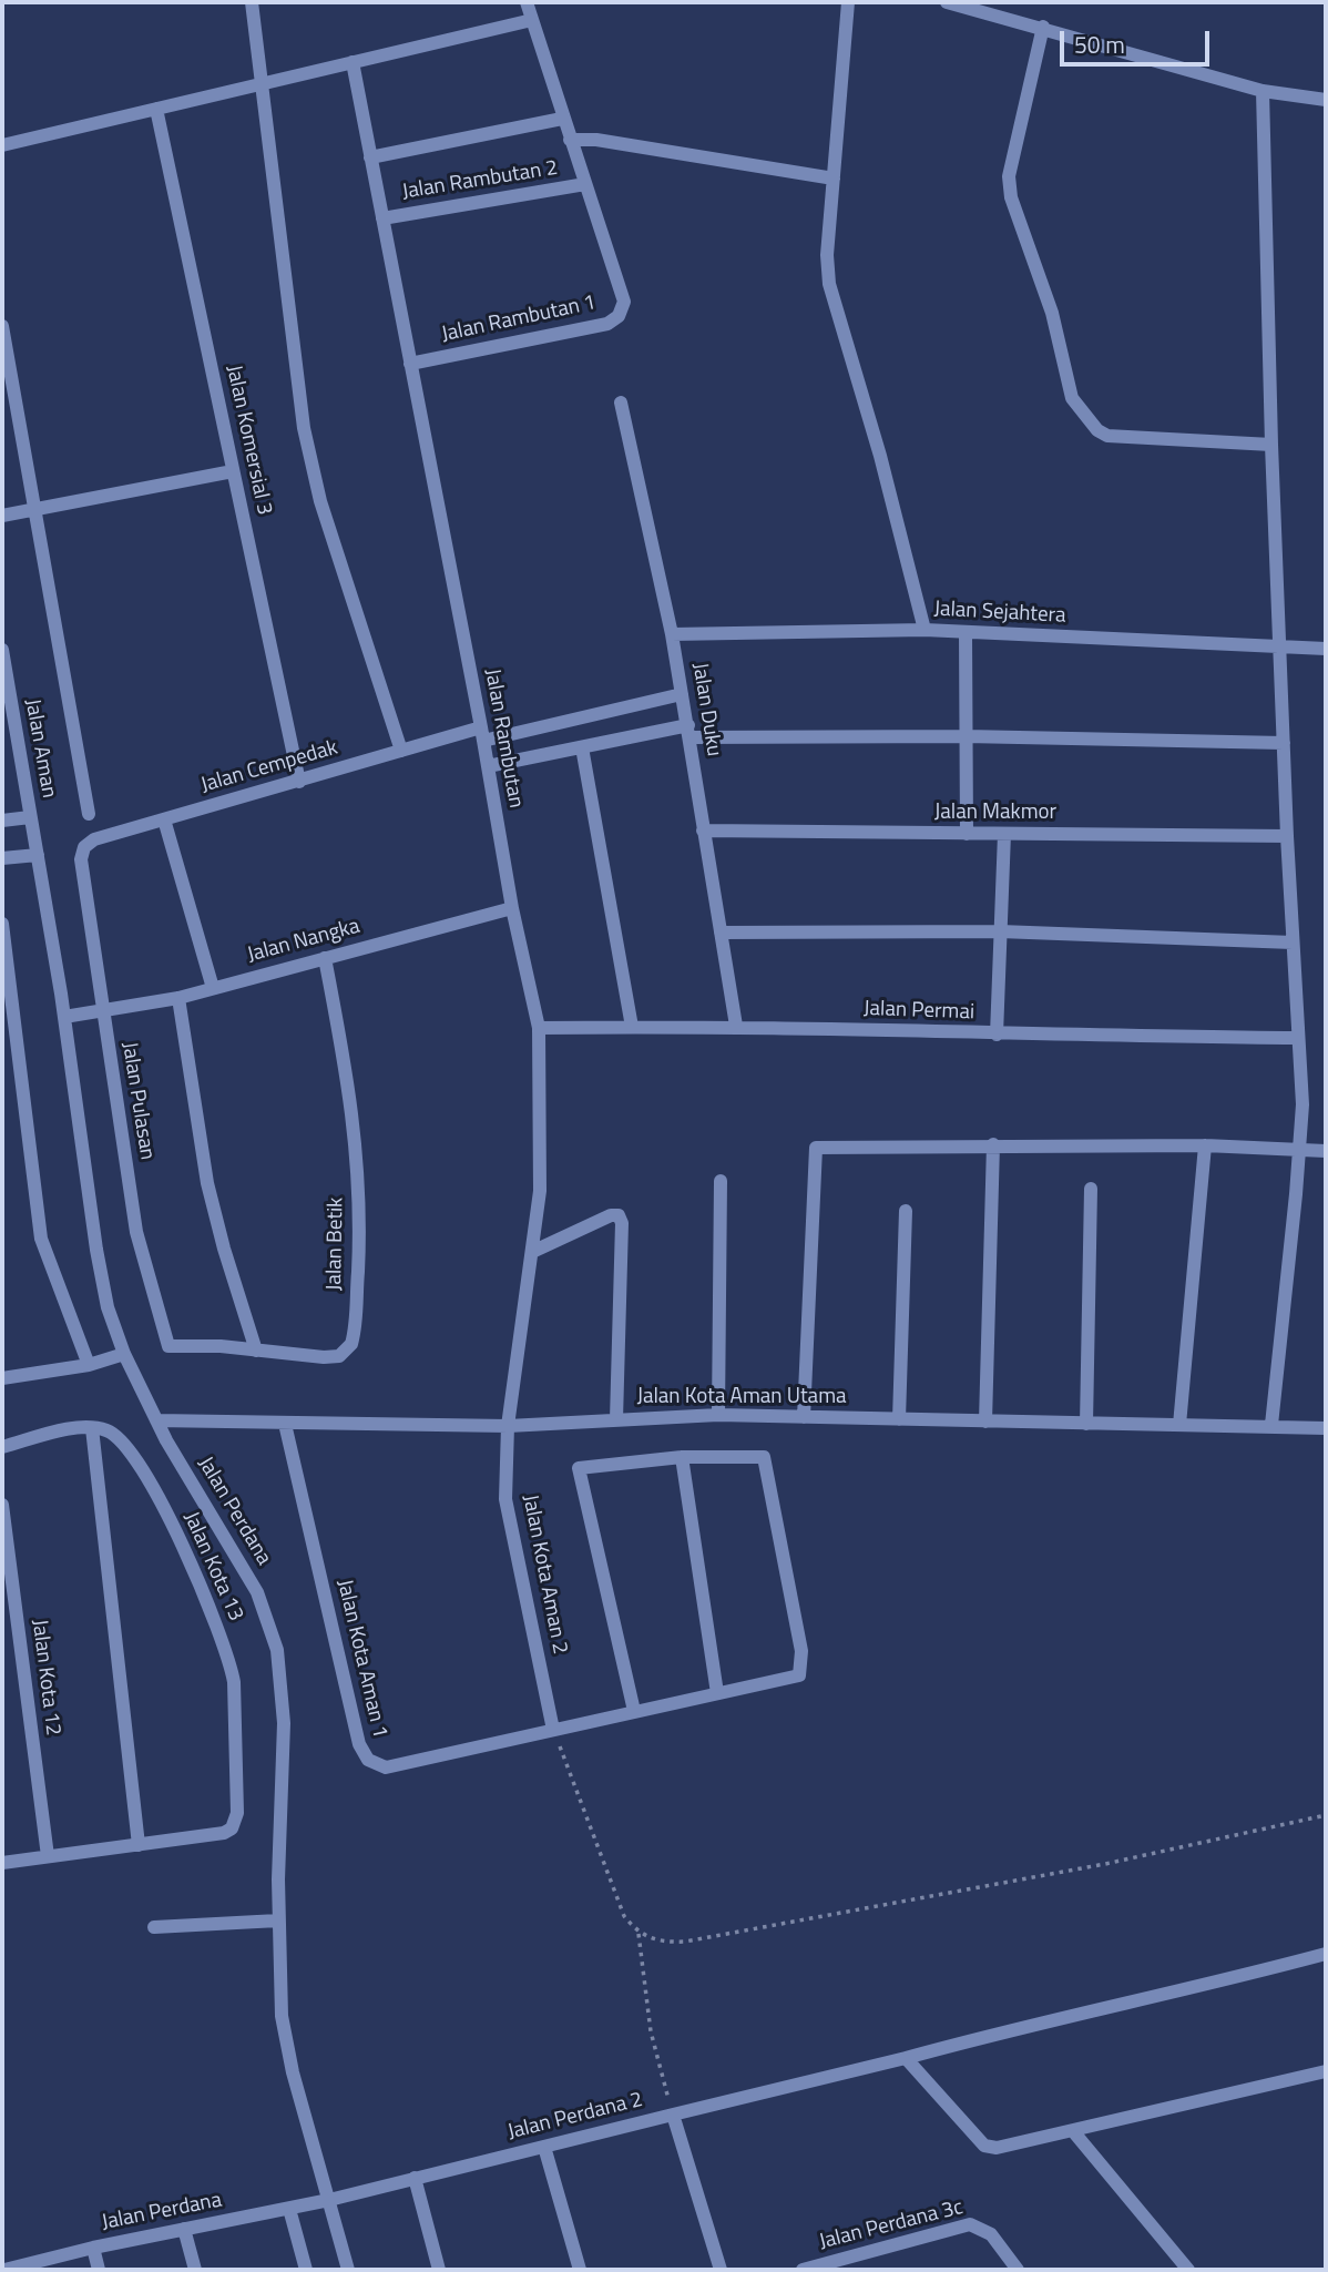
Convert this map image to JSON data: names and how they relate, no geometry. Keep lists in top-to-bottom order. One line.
{"streets":{"street":["Jalan Rambutan 2","Jalan Rambutan 1","Jalan Komersial 3","Jalan Sejahtera","Jalan Duku","Jalan Rambutan","Jalan Aman","Jalan Cempedak","Jalan Makmor","Jalan Nangka","Jalan Permai","Jalan Pulasan","Jalan Betik","Jalan Kota Aman Utama","Jalan Perdana","Jalan Kota 13","Jalan Kota Aman 2","Jalan Kota Aman 1","Jalan Kota 12","Jalan Perdana 2","Jalan Perdana 3c"]},"crossings":[["Jalan Rambutan 2","Jalan Rambutan 1"],["Jalan Rambutan 2","Jalan Rambutan"],["Jalan Rambutan 1","Jalan Rambutan"],["Jalan Komersial 3","Jalan Cempedak"],["Jalan Sejahtera","Jalan Duku"],["Jalan Duku","Jalan Cempedak"],["Jalan Duku","Jalan Makmor"],["Jalan Duku","Jalan Permai"],["Jalan Rambutan","Jalan Cempedak"],["Jalan Rambutan","Jalan Nangka"],["Jalan Rambutan","Jalan Permai"],["Jalan Rambutan","Jalan Kota Aman Utama"],["Jalan Rambutan","Jalan Kota Aman 2"],["Jalan Aman","Jalan Perdana"],["Jalan Cempedak","Jalan Pulasan"],["Jalan Nangka","Jalan Pulasan"],["Jalan Nangka","Jalan Betik"],["Jalan Nangka","Jalan Perdana"],["Jalan Pulasan","Jalan Betik"],["Jalan Kota Aman Utama","Jalan Perdana"],["Jalan Kota Aman Utama","Jalan Kota Aman 2"],["Jalan Kota Aman Utama","Jalan Kota Aman 1"],["Jalan Perdana","Jalan Perdana 2"],["Jalan Kota Aman 2","Jalan Kota Aman 1"]],"scale_bar":"50 m"}
